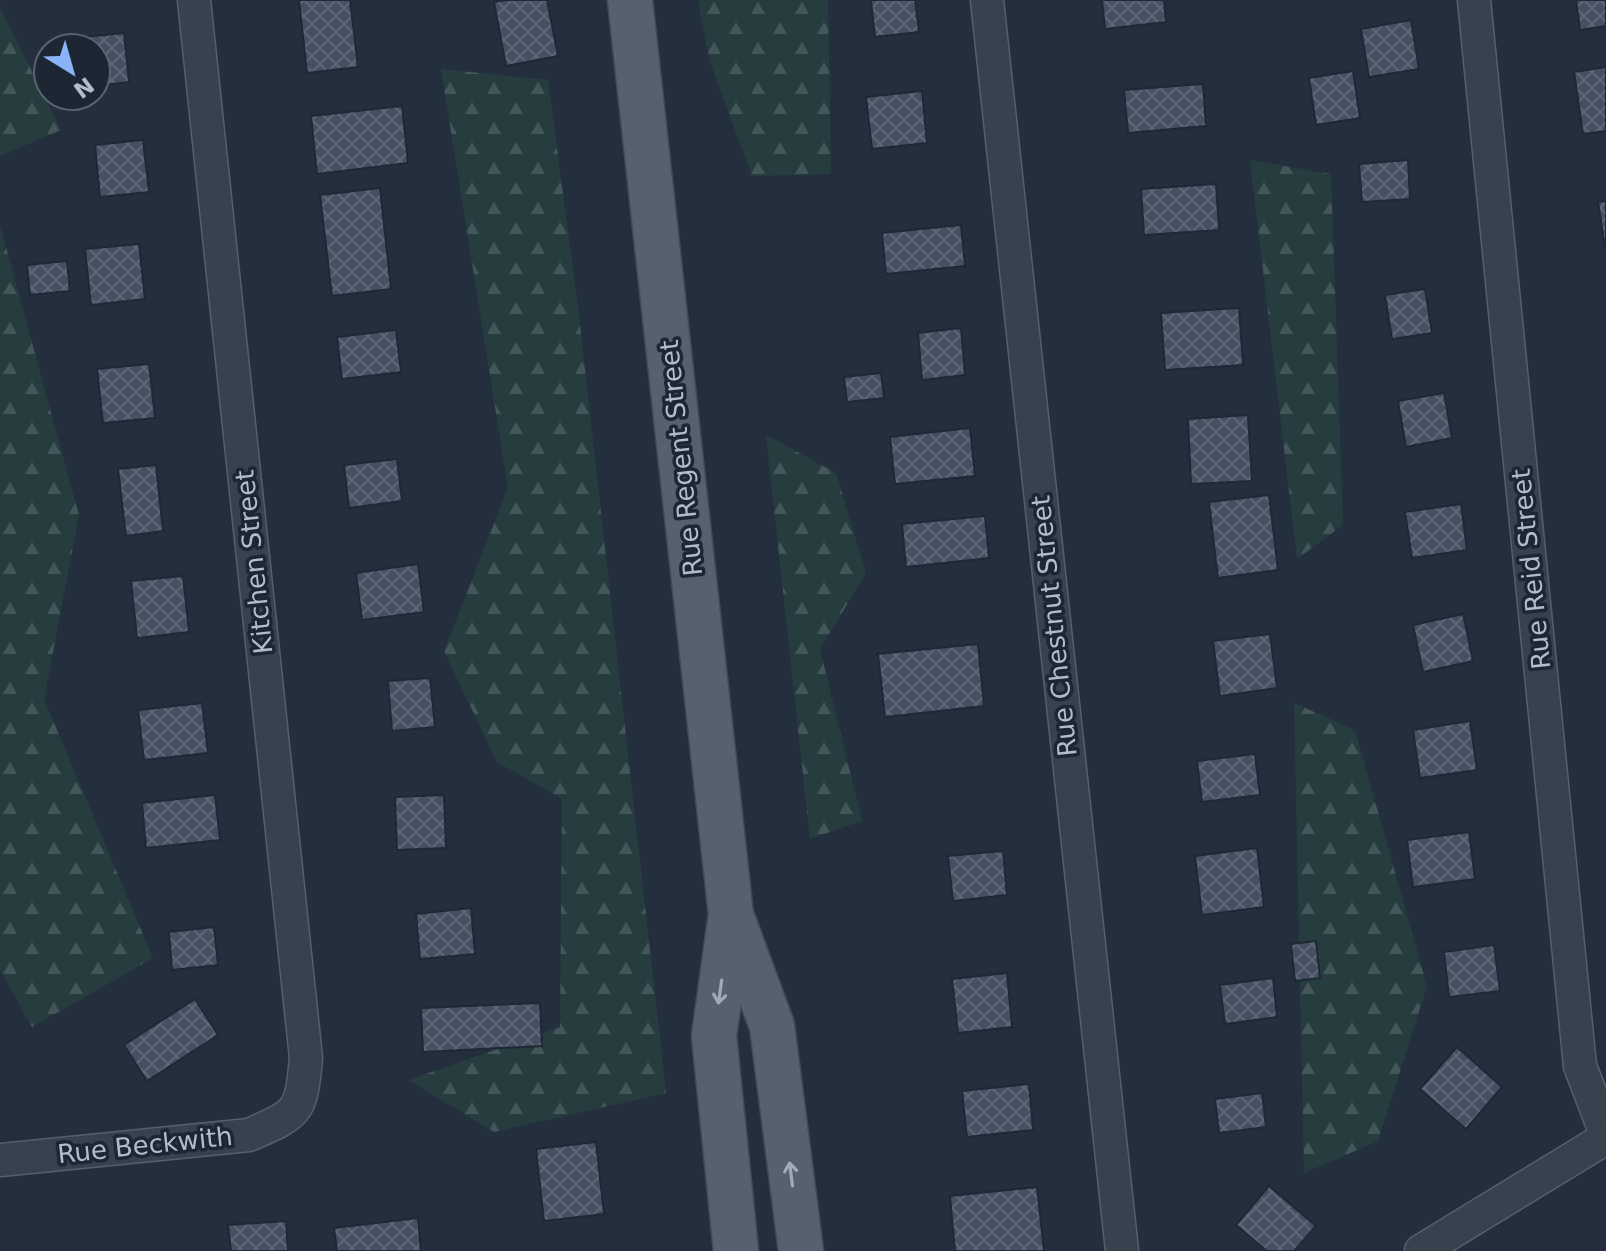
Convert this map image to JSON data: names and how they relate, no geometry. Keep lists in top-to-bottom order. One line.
{"streets":{"main road":["Rue Regent Street"],"street":["Kitchen Street","Rue Reid Street","Rue Chestnut Street","Rue Beckwith"]},"crossings":[["Kitchen Street","Rue Beckwith"]],"north":"bottom right"}
